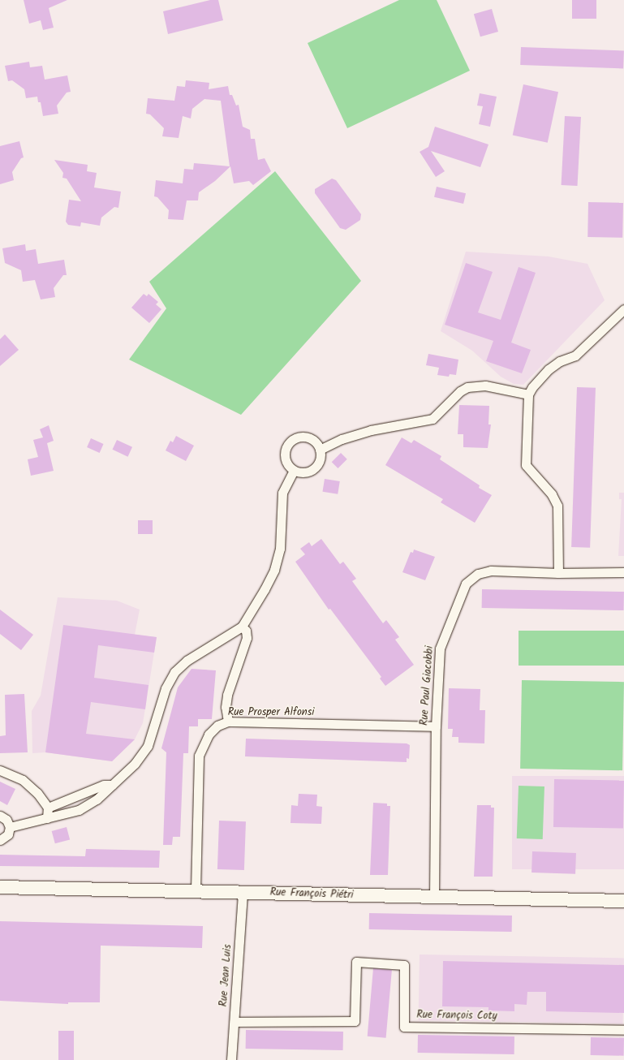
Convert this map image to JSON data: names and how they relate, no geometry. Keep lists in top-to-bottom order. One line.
{"streets":{"street":["Rue Paul Giacobbi","Rue Prosper Alfonsi","Rue François Piétri","Rue Jean Luis","Rue François Coty"]},"crossings":[["Rue Paul Giacobbi","Rue Prosper Alfonsi"],["Rue Paul Giacobbi","Rue François Piétri"],["Rue Prosper Alfonsi","Rue François Piétri"],["Rue François Piétri","Rue Jean Luis"],["Rue Jean Luis","Rue François Coty"]]}
